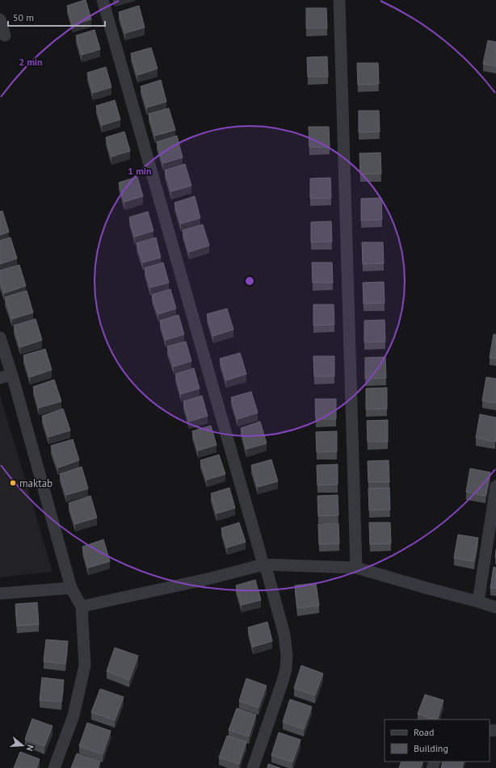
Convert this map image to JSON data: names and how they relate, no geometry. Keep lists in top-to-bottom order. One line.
{"places":["maktab"],"legend":["Road","Building"],"scale_bar":"50 m","north":"right","rings":["2 min","1 min"]}
